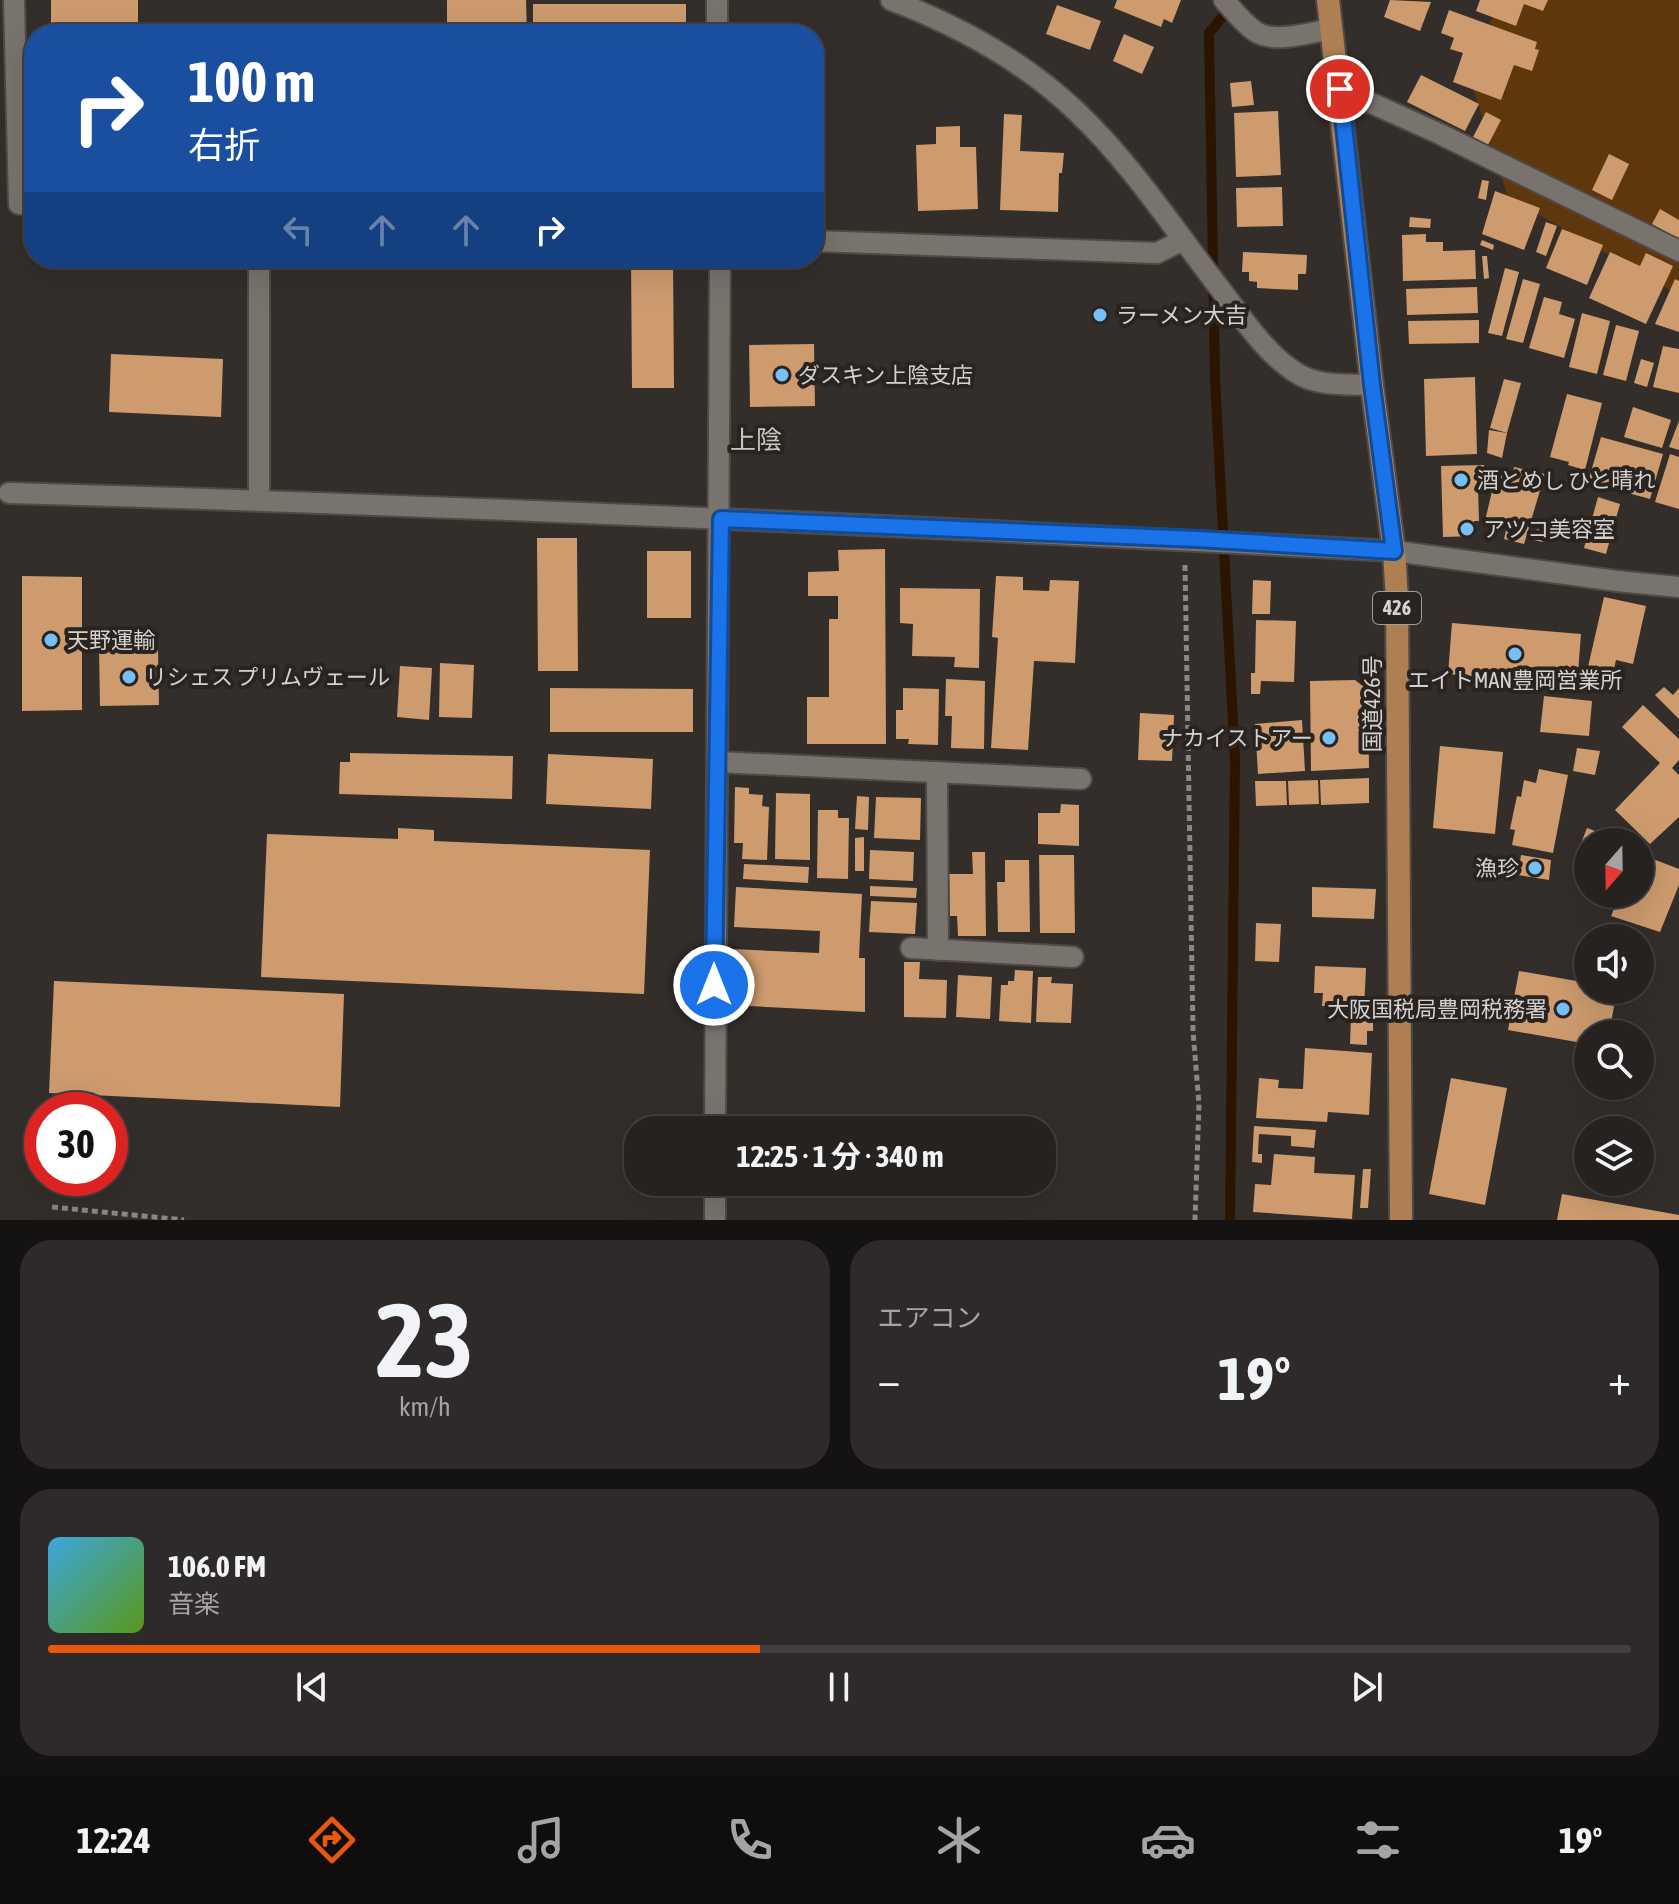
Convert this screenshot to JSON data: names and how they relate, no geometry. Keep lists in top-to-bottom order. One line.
{"streets":{"highway":["426","国道426号"]},"districts":["上陰"],"places":["ラーメン大吉","ダスキン上陰支店","酒とめし ひと晴れ","アツコ美容室","天野運輸","エイトMAN豊岡営業所","リシェス プリムヴェール","ナカイストアー","漁珍","大阪国税局豊岡税務署"],"north":"bottom","page":{"turn":["100 m","右折"],"limit":"30","trip":"12:25 · 1 分 · 340 m","tile":[["23","km/h"],"エアコン"],"heat":["−","19°","+"],"song":["106.0 FM","音楽"],"tabs":["12:24","19°"]}}
